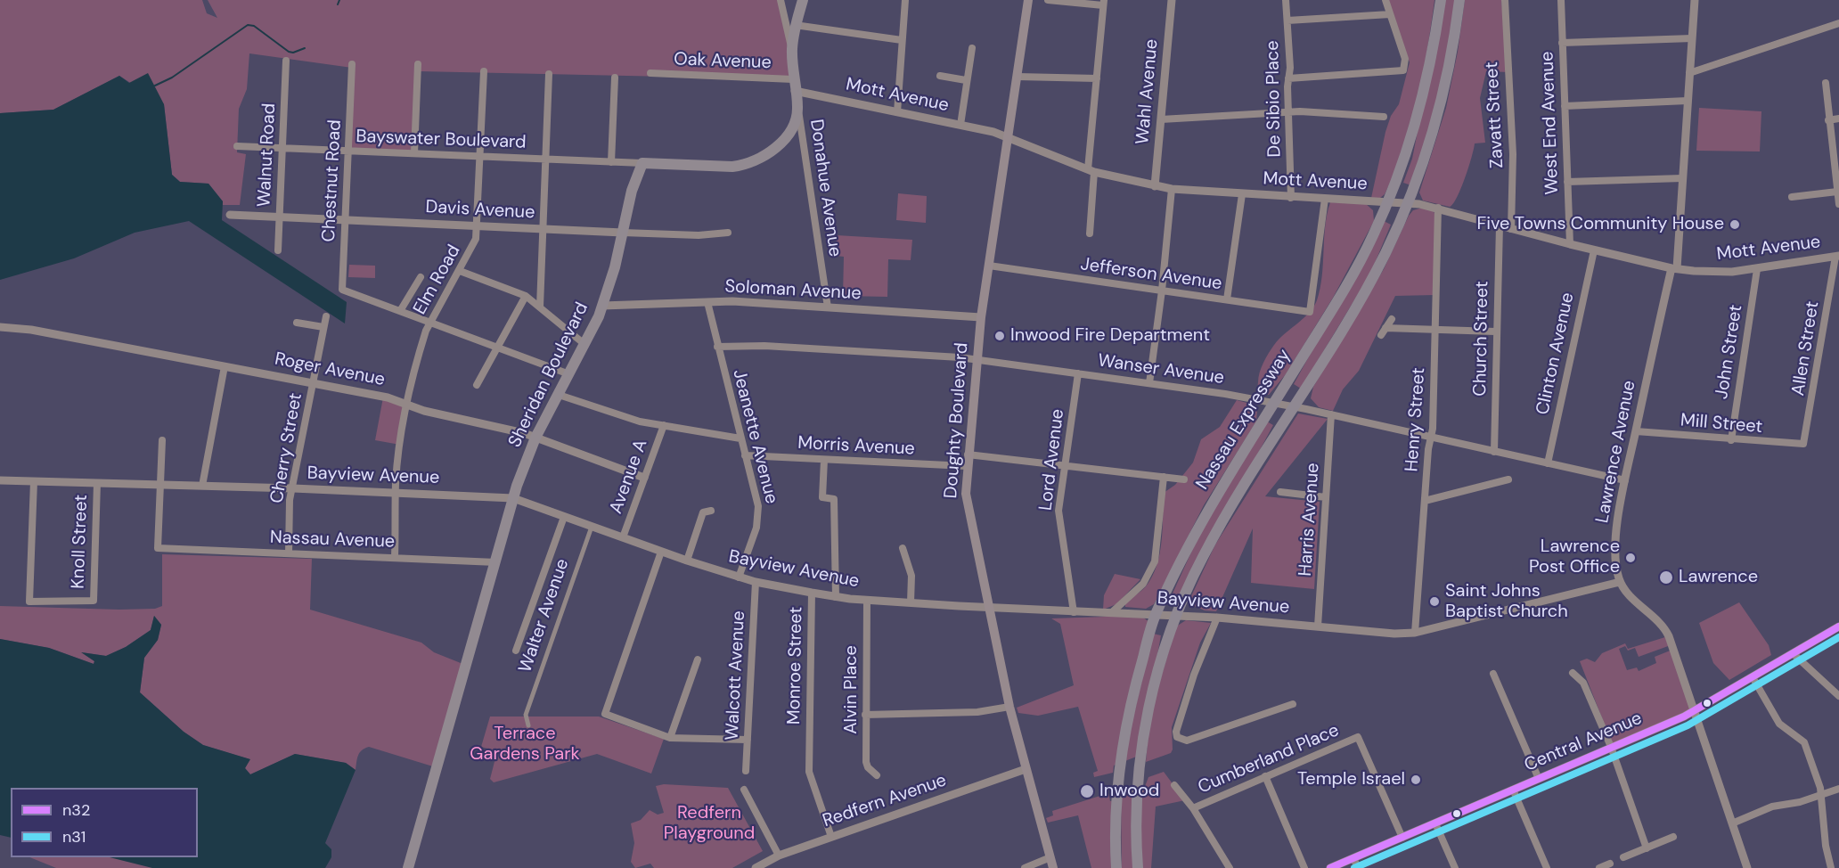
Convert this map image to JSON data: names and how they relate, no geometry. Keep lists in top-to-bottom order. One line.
{"streets":{"highway":["Nassau Expressway"],"main road":["Sheridan Boulevard","Doughty Boulevard"],"street":["Oak Avenue","Wahl Avenue","Mott Avenue","De Sibio Place","Zavatt Street","West End Avenue","Bayswater Boulevard","Walnut Road","Chestnut Road","Donahue Avenue","Davis Avenue","Jefferson Avenue","Elm Road","Soloman Avenue","Church Street","Allen Street","John Street","Clinton Avenue","Roger Avenue","Wanser Avenue","Henry Street","Mill Street","Jeanette Avenue","Morris Avenue","Cherry Street","Lawrence Avenue","Lord Avenue","Bayview Avenue","Avenue A","Harris Avenue","Nassau Avenue","Knoll Street","Walter Avenue","Monroe Street","Walcott Avenue","Alvin Place","Central Avenue","Cumberland Place","Redfern Avenue"]},"crossings":[["Wahl Avenue","Mott Avenue"],["Mott Avenue","De Sibio Place"],["Mott Avenue","Zavatt Street"],["Mott Avenue","West End Avenue"],["Mott Avenue","Jefferson Avenue"],["Mott Avenue","Church Street"],["Mott Avenue","Allen Street"],["Mott Avenue","John Street"],["Mott Avenue","Clinton Avenue"],["Mott Avenue","Nassau Expressway"],["Mott Avenue","Henry Street"],["Mott Avenue","Doughty Boulevard"],["Mott Avenue","Lawrence Avenue"],["Bayswater Boulevard","Walnut Road"],["Bayswater Boulevard","Chestnut Road"],["Bayswater Boulevard","Elm Road"],["Bayswater Boulevard","Sheridan Boulevard"],["Walnut Road","Davis Avenue"],["Chestnut Road","Davis Avenue"],["Donahue Avenue","Soloman Avenue"],["Davis Avenue","Elm Road"],["Davis Avenue","Sheridan Boulevard"],["Jefferson Avenue","Doughty Boulevard"],["Elm Road","Roger Avenue"],["Elm Road","Bayview Avenue"],["Elm Road","Nassau Avenue"],["Soloman Avenue","Sheridan Boulevard"],["Soloman Avenue","Doughty Boulevard"],["Soloman Avenue","Jeanette Avenue"],["Church Street","Wanser Avenue"],["Allen Street","Mill Street"],["John Street","Mill Street"],["Clinton Avenue","Wanser Avenue"],["Roger Avenue","Sheridan Boulevard"],["Roger Avenue","Cherry Street"],["Roger Avenue","Avenue A"],["Wanser Avenue","Nassau Expressway"],["Wanser Avenue","Henry Street"],["Wanser Avenue","Doughty Boulevard"],["Wanser Avenue","Jeanette Avenue"],["Wanser Avenue","Lawrence Avenue"],["Wanser Avenue","Lord Avenue"],["Wanser Avenue","Harris Avenue"],["Sheridan Boulevard","Bayview Avenue"],["Sheridan Boulevard","Nassau Avenue"],["Nassau Expressway","Bayview Avenue"],["Henry Street","Bayview Avenue"],["Doughty Boulevard","Morris Avenue"],["Doughty Boulevard","Bayview Avenue"],["Doughty Boulevard","Redfern Avenue"],["Mill Street","Lawrence Avenue"],["Jeanette Avenue","Morris Avenue"],["Jeanette Avenue","Bayview Avenue"],["Cherry Street","Bayview Avenue"],["Cherry Street","Nassau Avenue"],["Lawrence Avenue","Bayview Avenue"],["Lord Avenue","Bayview Avenue"],["Bayview Avenue","Avenue A"],["Bayview Avenue","Harris Avenue"],["Bayview Avenue","Nassau Avenue"],["Bayview Avenue","Knoll Street"],["Bayview Avenue","Walter Avenue"],["Bayview Avenue","Monroe Street"],["Bayview Avenue","Walcott Avenue"],["Bayview Avenue","Alvin Place"],["Monroe Street","Redfern Avenue"],["Central Avenue","Cumberland Place"]],"parks":["Terrace Gardens Park","Redfern Playground"],"places":["Five Towns Community House","Inwood Fire Department","Lawrence Post Office","Lawrence","Saint Johns Baptist Church","Temple Israel","Inwood"],"lines":["transit line n32","transit line n31"],"legend":["n32","n31"]}
